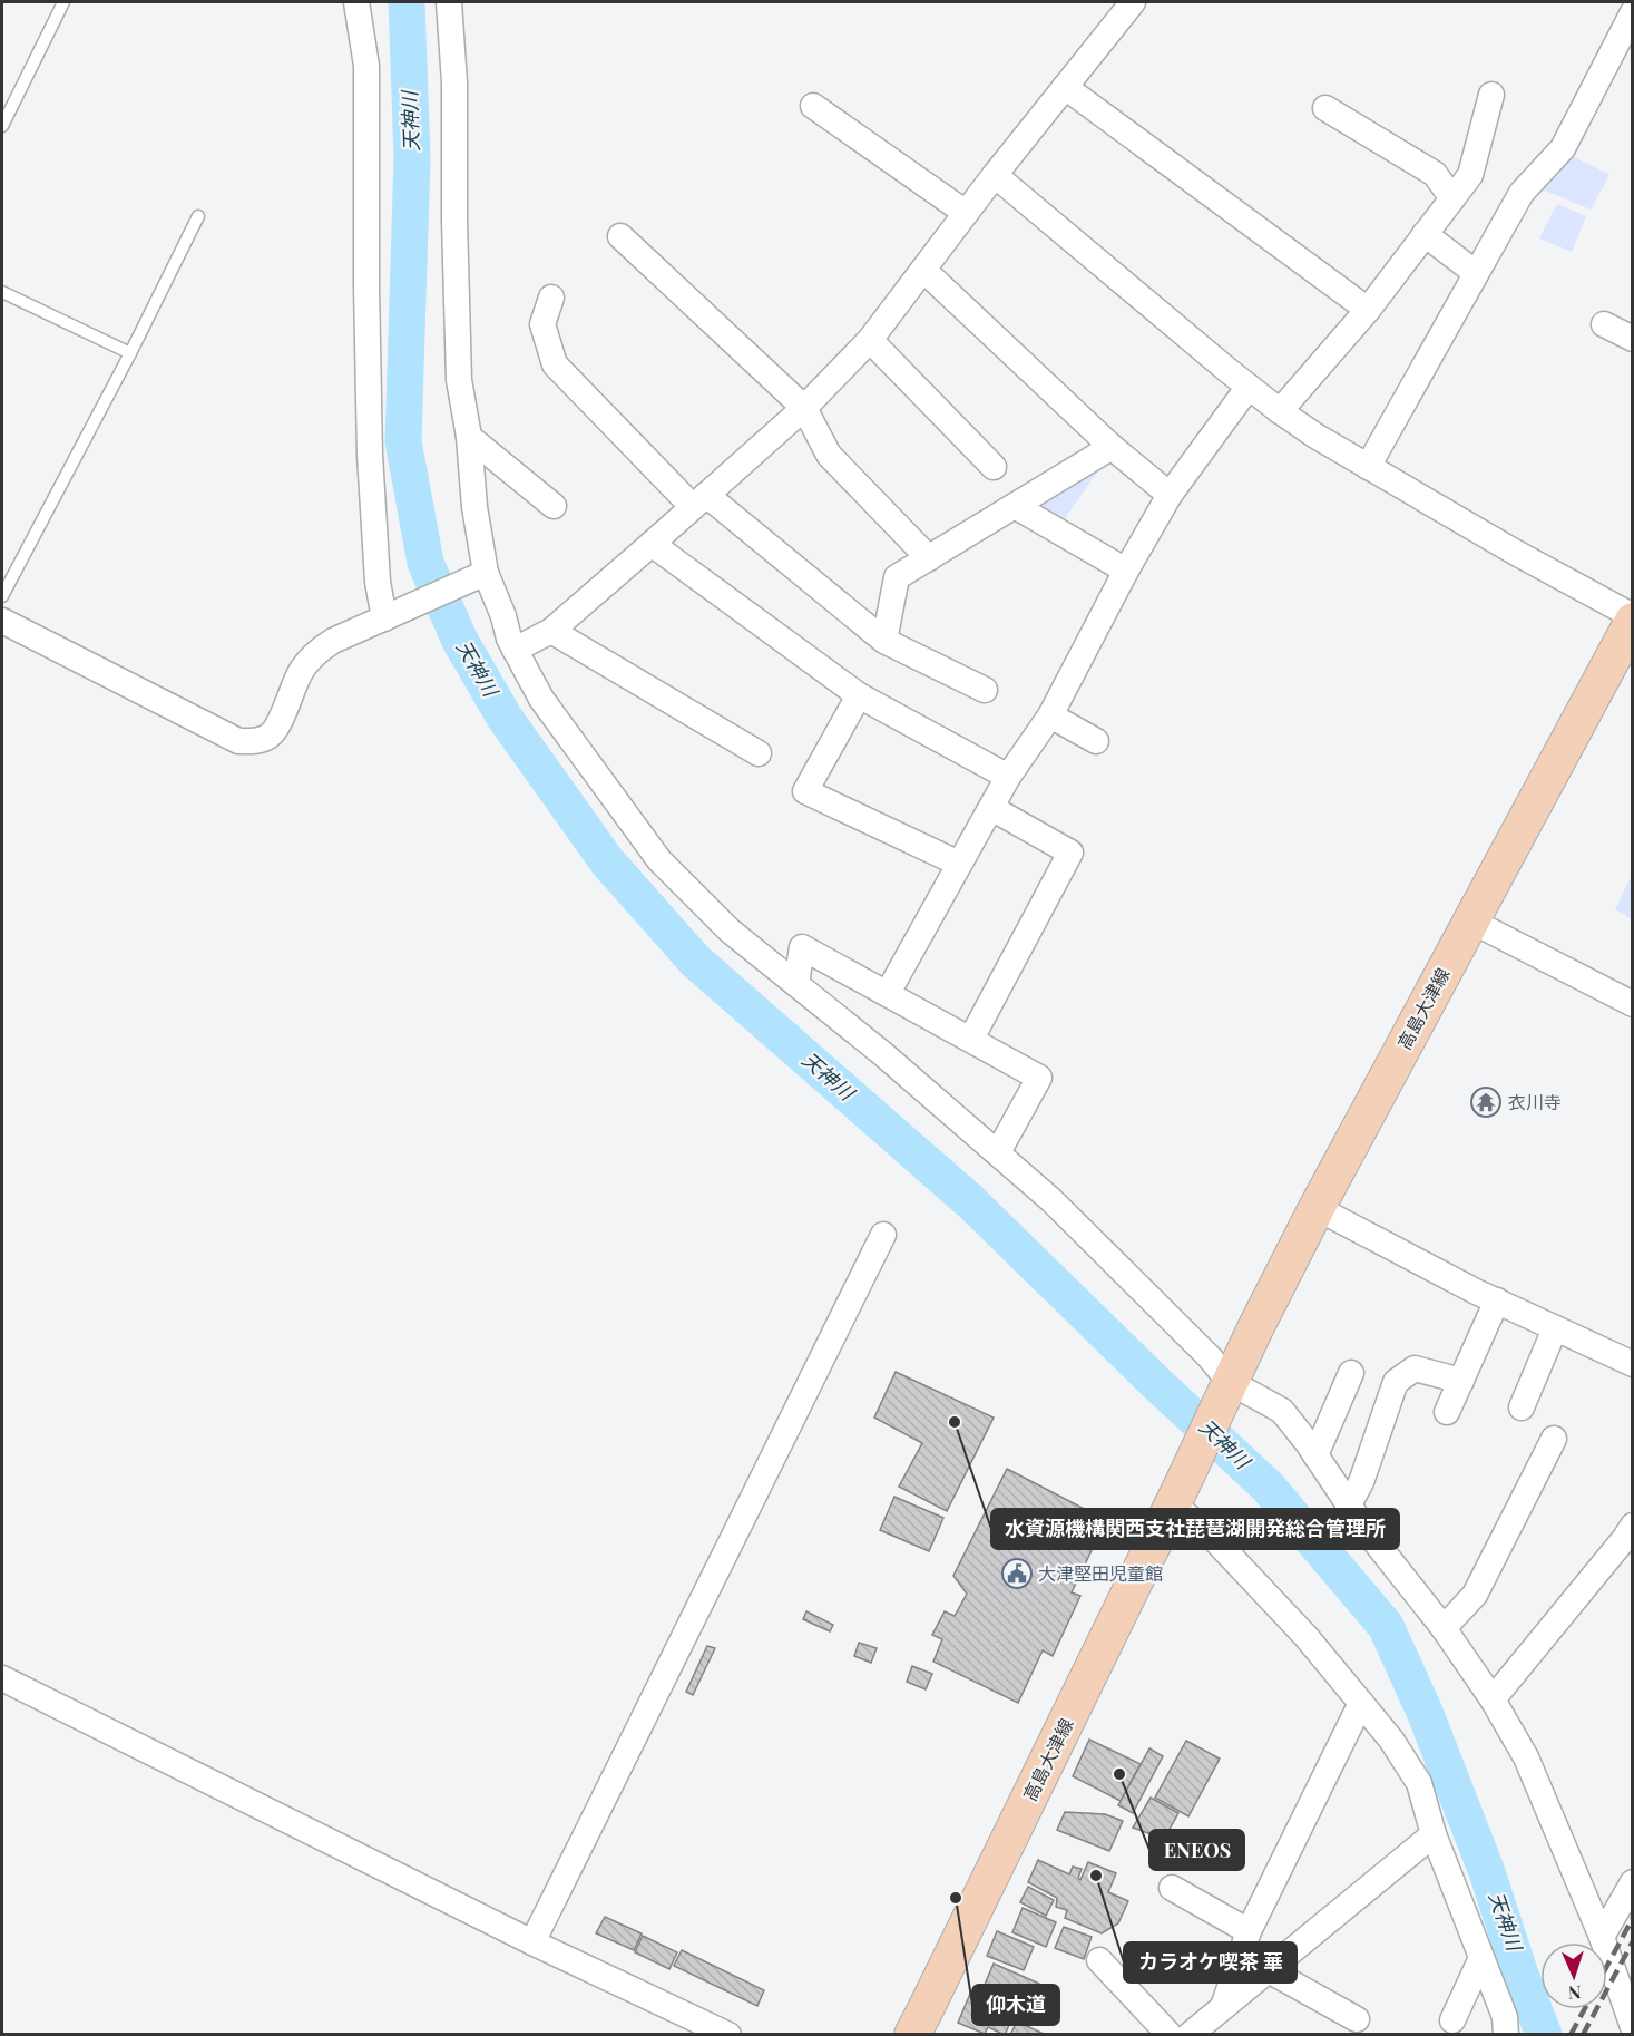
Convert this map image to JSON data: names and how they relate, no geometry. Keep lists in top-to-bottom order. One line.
{"streets":{"main road":["高島大津線"]},"water":["天神川"],"places":{"temple":["衣川寺"],"other":["水資源機構関西支社琵琶湖開発総合管理所","ENEOS","カラオケ喫茶 華","仰木道"],"public building":["大津堅田児童館"]},"north":"bottom"}
